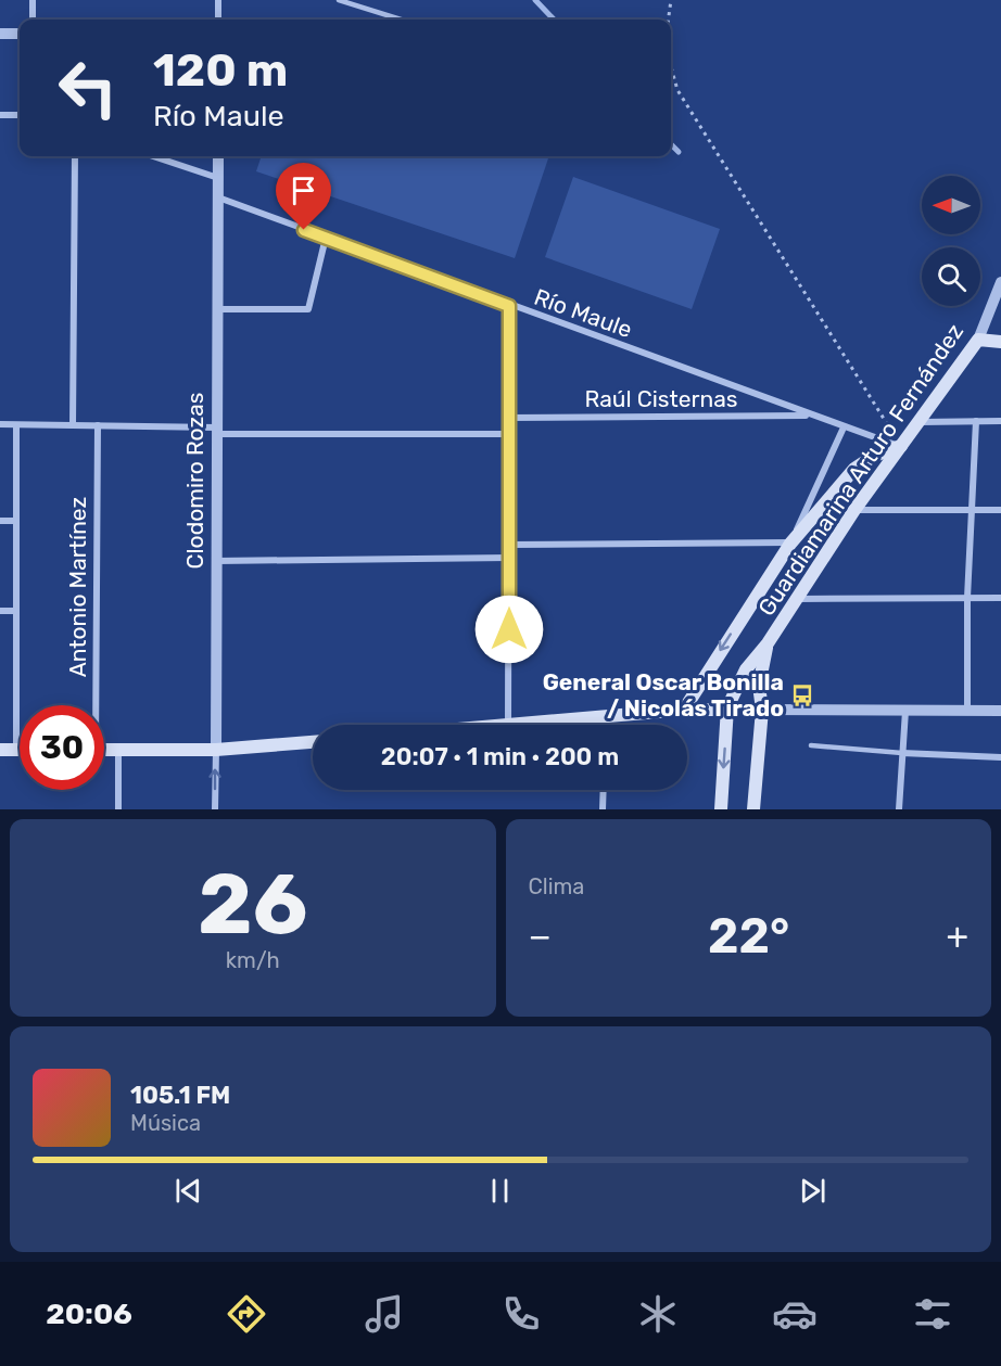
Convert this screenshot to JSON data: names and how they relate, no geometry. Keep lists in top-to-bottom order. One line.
{"streets":{"main road":["Guardiamarina Arturo Fernández"],"street":["Río Maule","Raúl Cisternas","Clodomiro Rozas","Antonio Martínez"]},"crossings":[["Río Maule","Raúl Cisternas"],["Río Maule","Guardiamarina Arturo Fernández"],["Río Maule","Clodomiro Rozas"]],"places":{"bus stop":["General Oscar Bonilla / Nicolás Tirado"]},"north":"left","page":{"turn":["120 m","Río Maule"],"limit":"30","trip":"20:07 · 1 min · 200 m","tile":[["26","km/h"],"Clima"],"heat":["−","22°","+"],"song":["105.1 FM","Música"],"tabs":"20:06"}}
